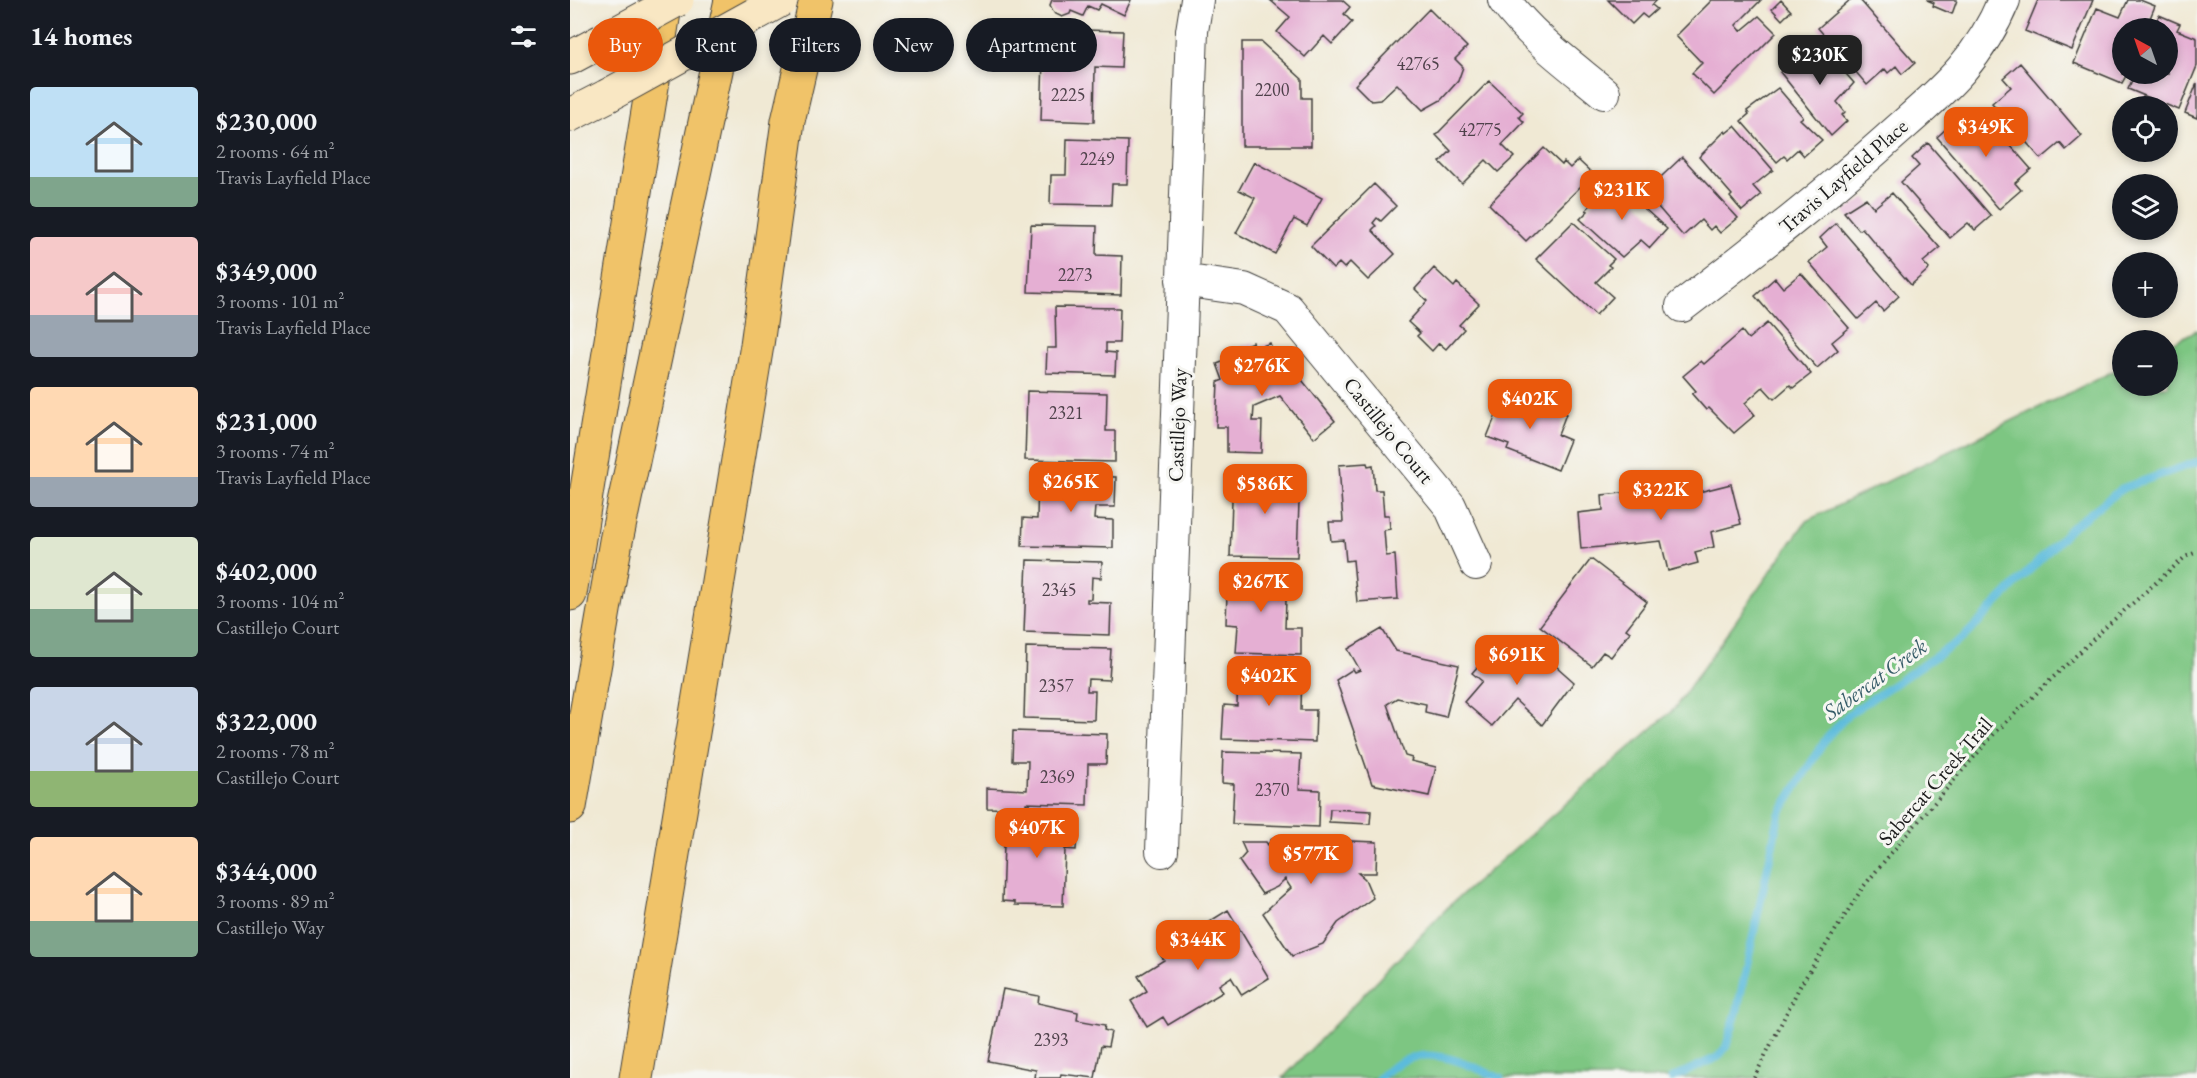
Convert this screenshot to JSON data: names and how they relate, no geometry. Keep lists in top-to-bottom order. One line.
{"streets":{"street":["Travis Layfield Place","Castillejo Way","Castillejo Court"],"path":["Sabercat Creek Trail"]},"crossings":[["Castillejo Way","Castillejo Court"]],"water":["Sabercat Creek"],"house_numbers":["42765","2200","2225","42775","2249","2273","2321","2345","2357","2369","2370","2393"],"north":"top left","page":{"heading":"14 homes","map_buttons":["+","−"],"chip":["Buy","Rent","Filters","New","Apartment"],"price":["$230K","$349K","$231K","$276K","$402K","$265K","$586K","$322K","$267K","$691K","$402K","$407K","$577K","$344K"],"list":[{"name":"$230,000","note":"2 rooms · 64 m² · Travis Layfield Place"},{"name":"$349,000","note":"3 rooms · 101 m² · Travis Layfield Place"},{"name":"$231,000","note":"3 rooms · 74 m² · Travis Layfield Place"},{"name":"$402,000","note":"3 rooms · 104 m² · Castillejo Court"},{"name":"$322,000","note":"2 rooms · 78 m² · Castillejo Court"},{"name":"$344,000","note":"3 rooms · 89 m² · Castillejo Way"}]}}
